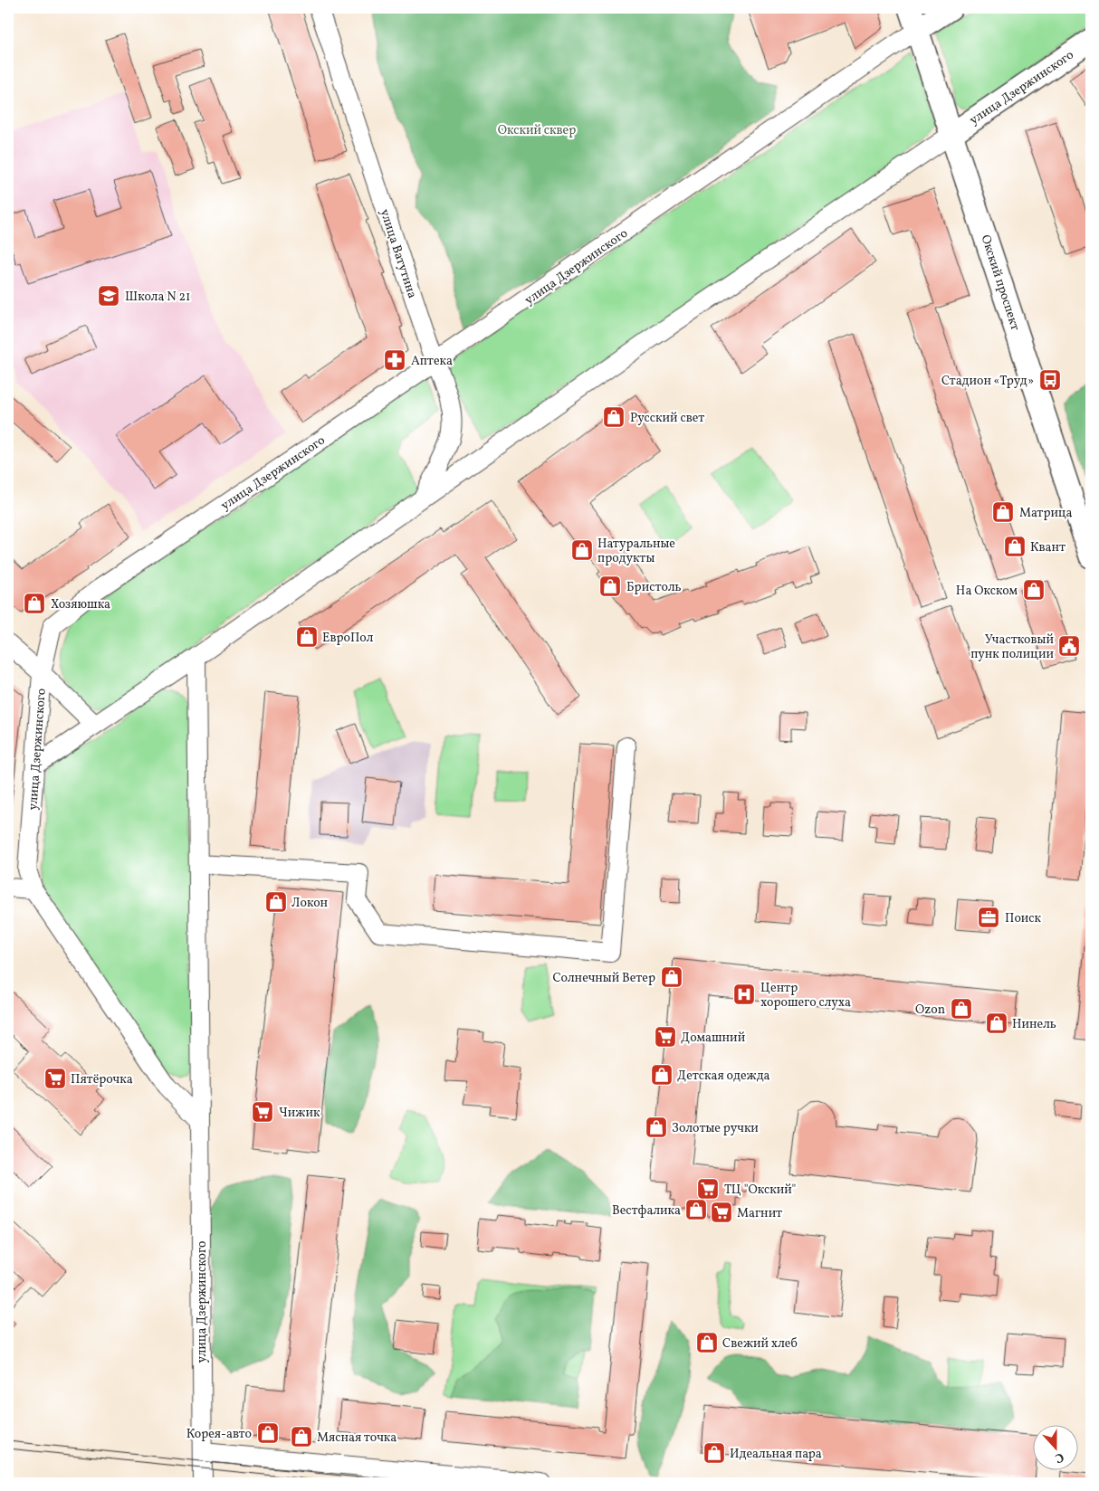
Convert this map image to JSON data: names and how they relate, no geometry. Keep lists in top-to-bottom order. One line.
{"streets":{"main road":["улица Дзержинского","Окский проспект"],"street":["улица Ватутина"]},"crossings":[["улица Дзержинского","улица Ватутина"],["улица Дзержинского","Окский проспект"]],"parks":["Окский сквер"],"places":{"school or university":["Школа N 21"],"pharmacy":["Аптека"],"bus stop":["Стадион «Труд»"],"shop":["Русский свет","Матрица","Квант","Натуральные продукты","Бристоль","На Окском","Хозяюшка","ЕвроПол","Локон","Солнечный Ветер","Ozon","Нинель","Детская одежда","Золотые ручки","Вестфалика","Свежий хлеб","Корея-авто","Мясная точка","Идеальная пара"],"public building":["Участковый пунк полиции"],"office":["Поиск"],"hospital":["Центр хорошего слуха"],"supermarket":["Домашний","Пятёрочка","Чижик","ТЦ \"Окский\"","Магнит"]},"north":"bottom"}
